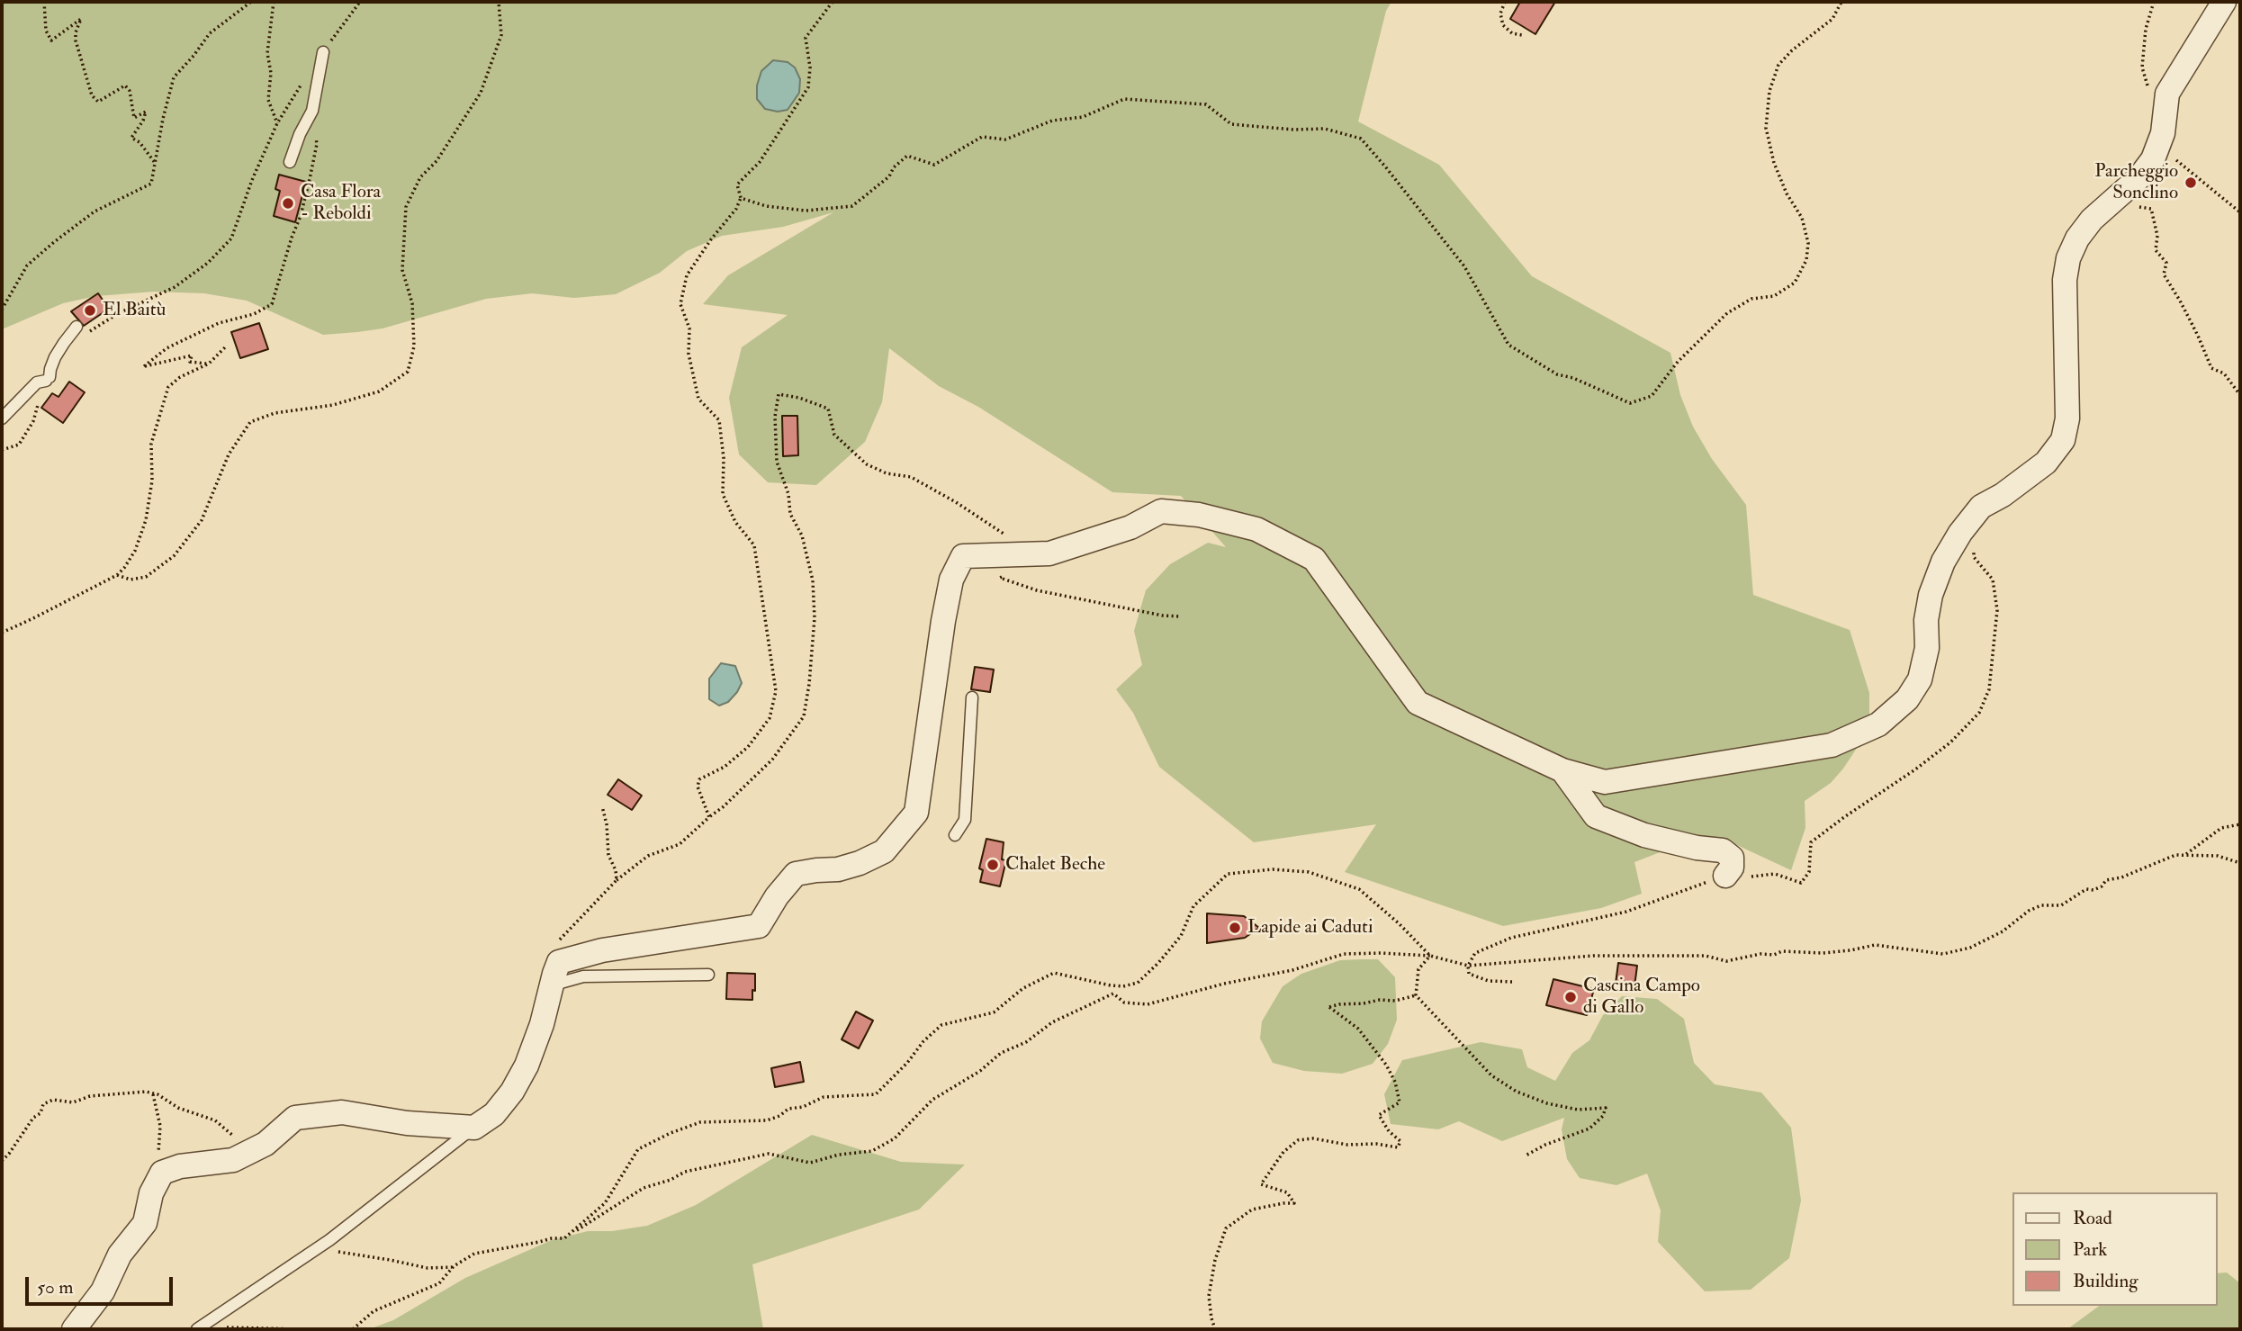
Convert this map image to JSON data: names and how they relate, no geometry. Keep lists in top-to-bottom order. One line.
{"places":["Parcheggio Sonclino","Casa Flora - Reboldi","El Baitù","Chalet Beche","Lapide ai Caduti","Cascina Campo di Gallo"],"legend":["Road","Park","Building"],"scale_bar":"50 m"}
